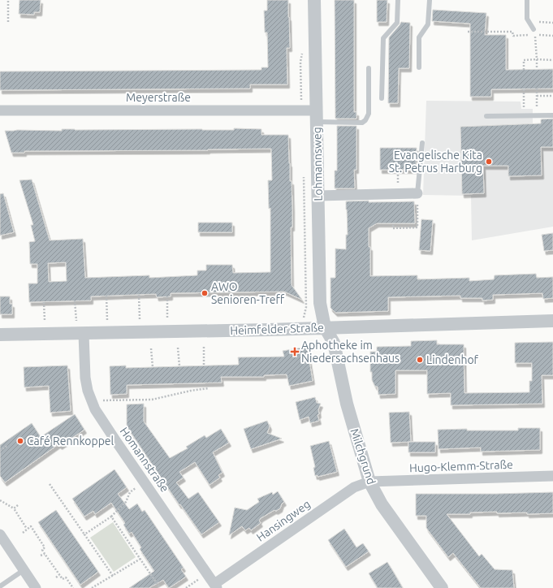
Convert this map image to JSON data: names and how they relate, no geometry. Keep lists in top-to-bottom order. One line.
{"streets":{"street":["Meyerstraße","Lohmannsweg","Heimfelder Straße","Milchgrund","Homannstraße","Hugo-Klemm-Straße","Hansingweg"]},"crossings":[["Meyerstraße","Lohmannsweg"],["Lohmannsweg","Heimfelder Straße"],["Lohmannsweg","Milchgrund"],["Heimfelder Straße","Milchgrund"],["Heimfelder Straße","Homannstraße"],["Milchgrund","Hugo-Klemm-Straße"],["Milchgrund","Hansingweg"],["Homannstraße","Hansingweg"],["Hugo-Klemm-Straße","Hansingweg"]],"places":{"other":["Evangelische Kita St. Petrus Harburg","AWO Senioren-Treff","Lindenhof","Café Rennkoppel"],"health":["Aphotheke im Niedersachsenhaus"]}}
